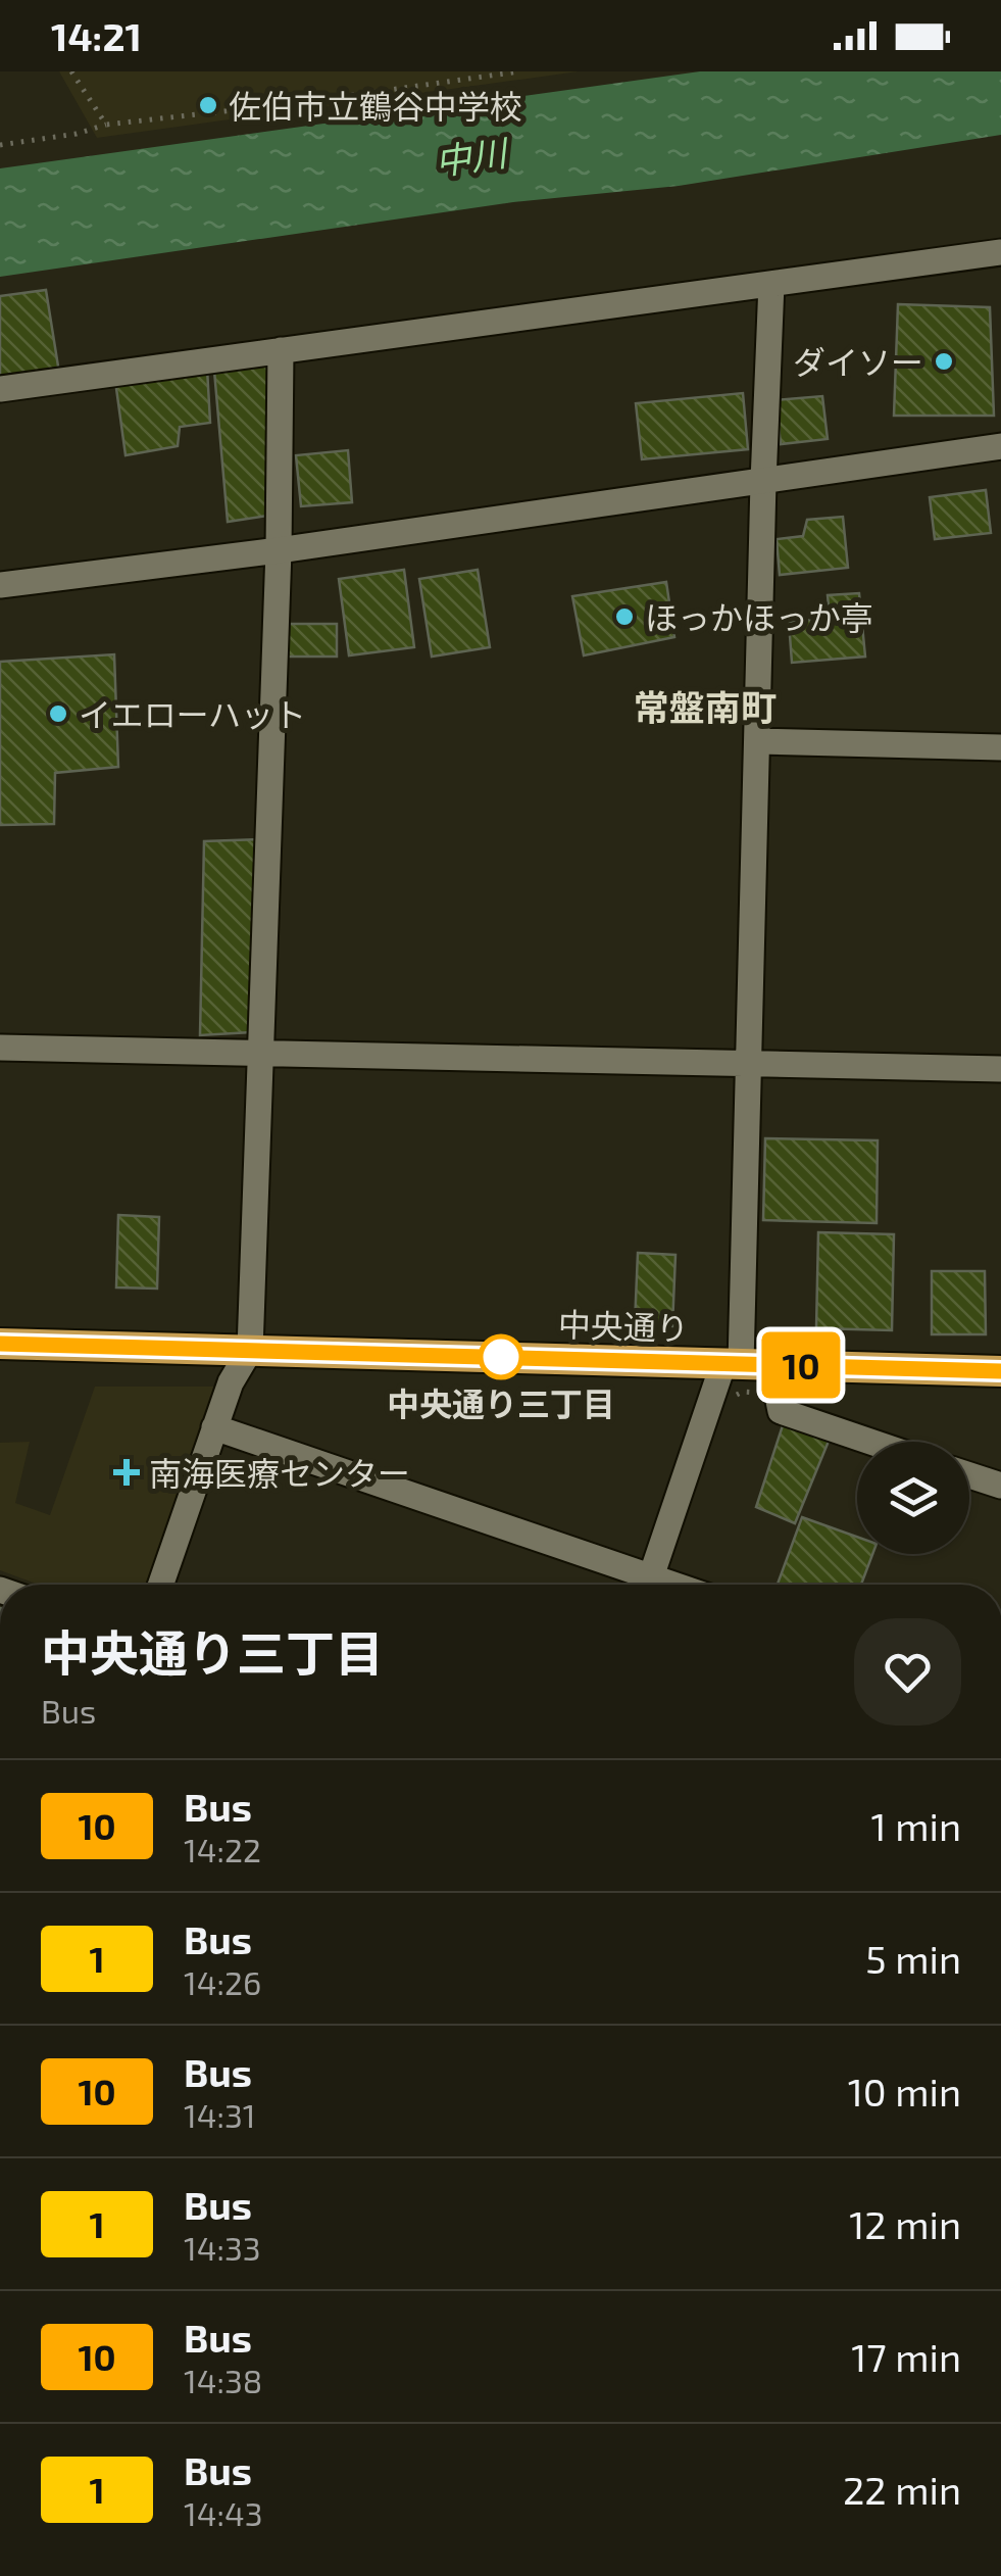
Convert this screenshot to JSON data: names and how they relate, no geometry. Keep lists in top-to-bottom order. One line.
{"streets":{"highway":["中央通り"]},"districts":["常盤南町"],"water":["中川"],"places":{"other":["佐伯市立鶴谷中学校","ダイソー","ほっかほっか亭","イエローハット","中央通り三丁目"],"health":["南海医療センター"]},"lines":["bus line 10"],"page":{"status":"14:21","on_map":"10","heading":["中央通り三丁目","Bus"],"list":[{"mark":"10","name":"Bus","note":"14:22","value":"1 min"},{"mark":"1","name":"Bus","note":"14:26","value":"5 min"},{"mark":"10","name":"Bus","note":"14:31","value":"10 min"},{"mark":"1","name":"Bus","note":"14:33","value":"12 min"},{"mark":"10","name":"Bus","note":"14:38","value":"17 min"},{"mark":"1","name":"Bus","note":"14:43","value":"22 min"}]}}
